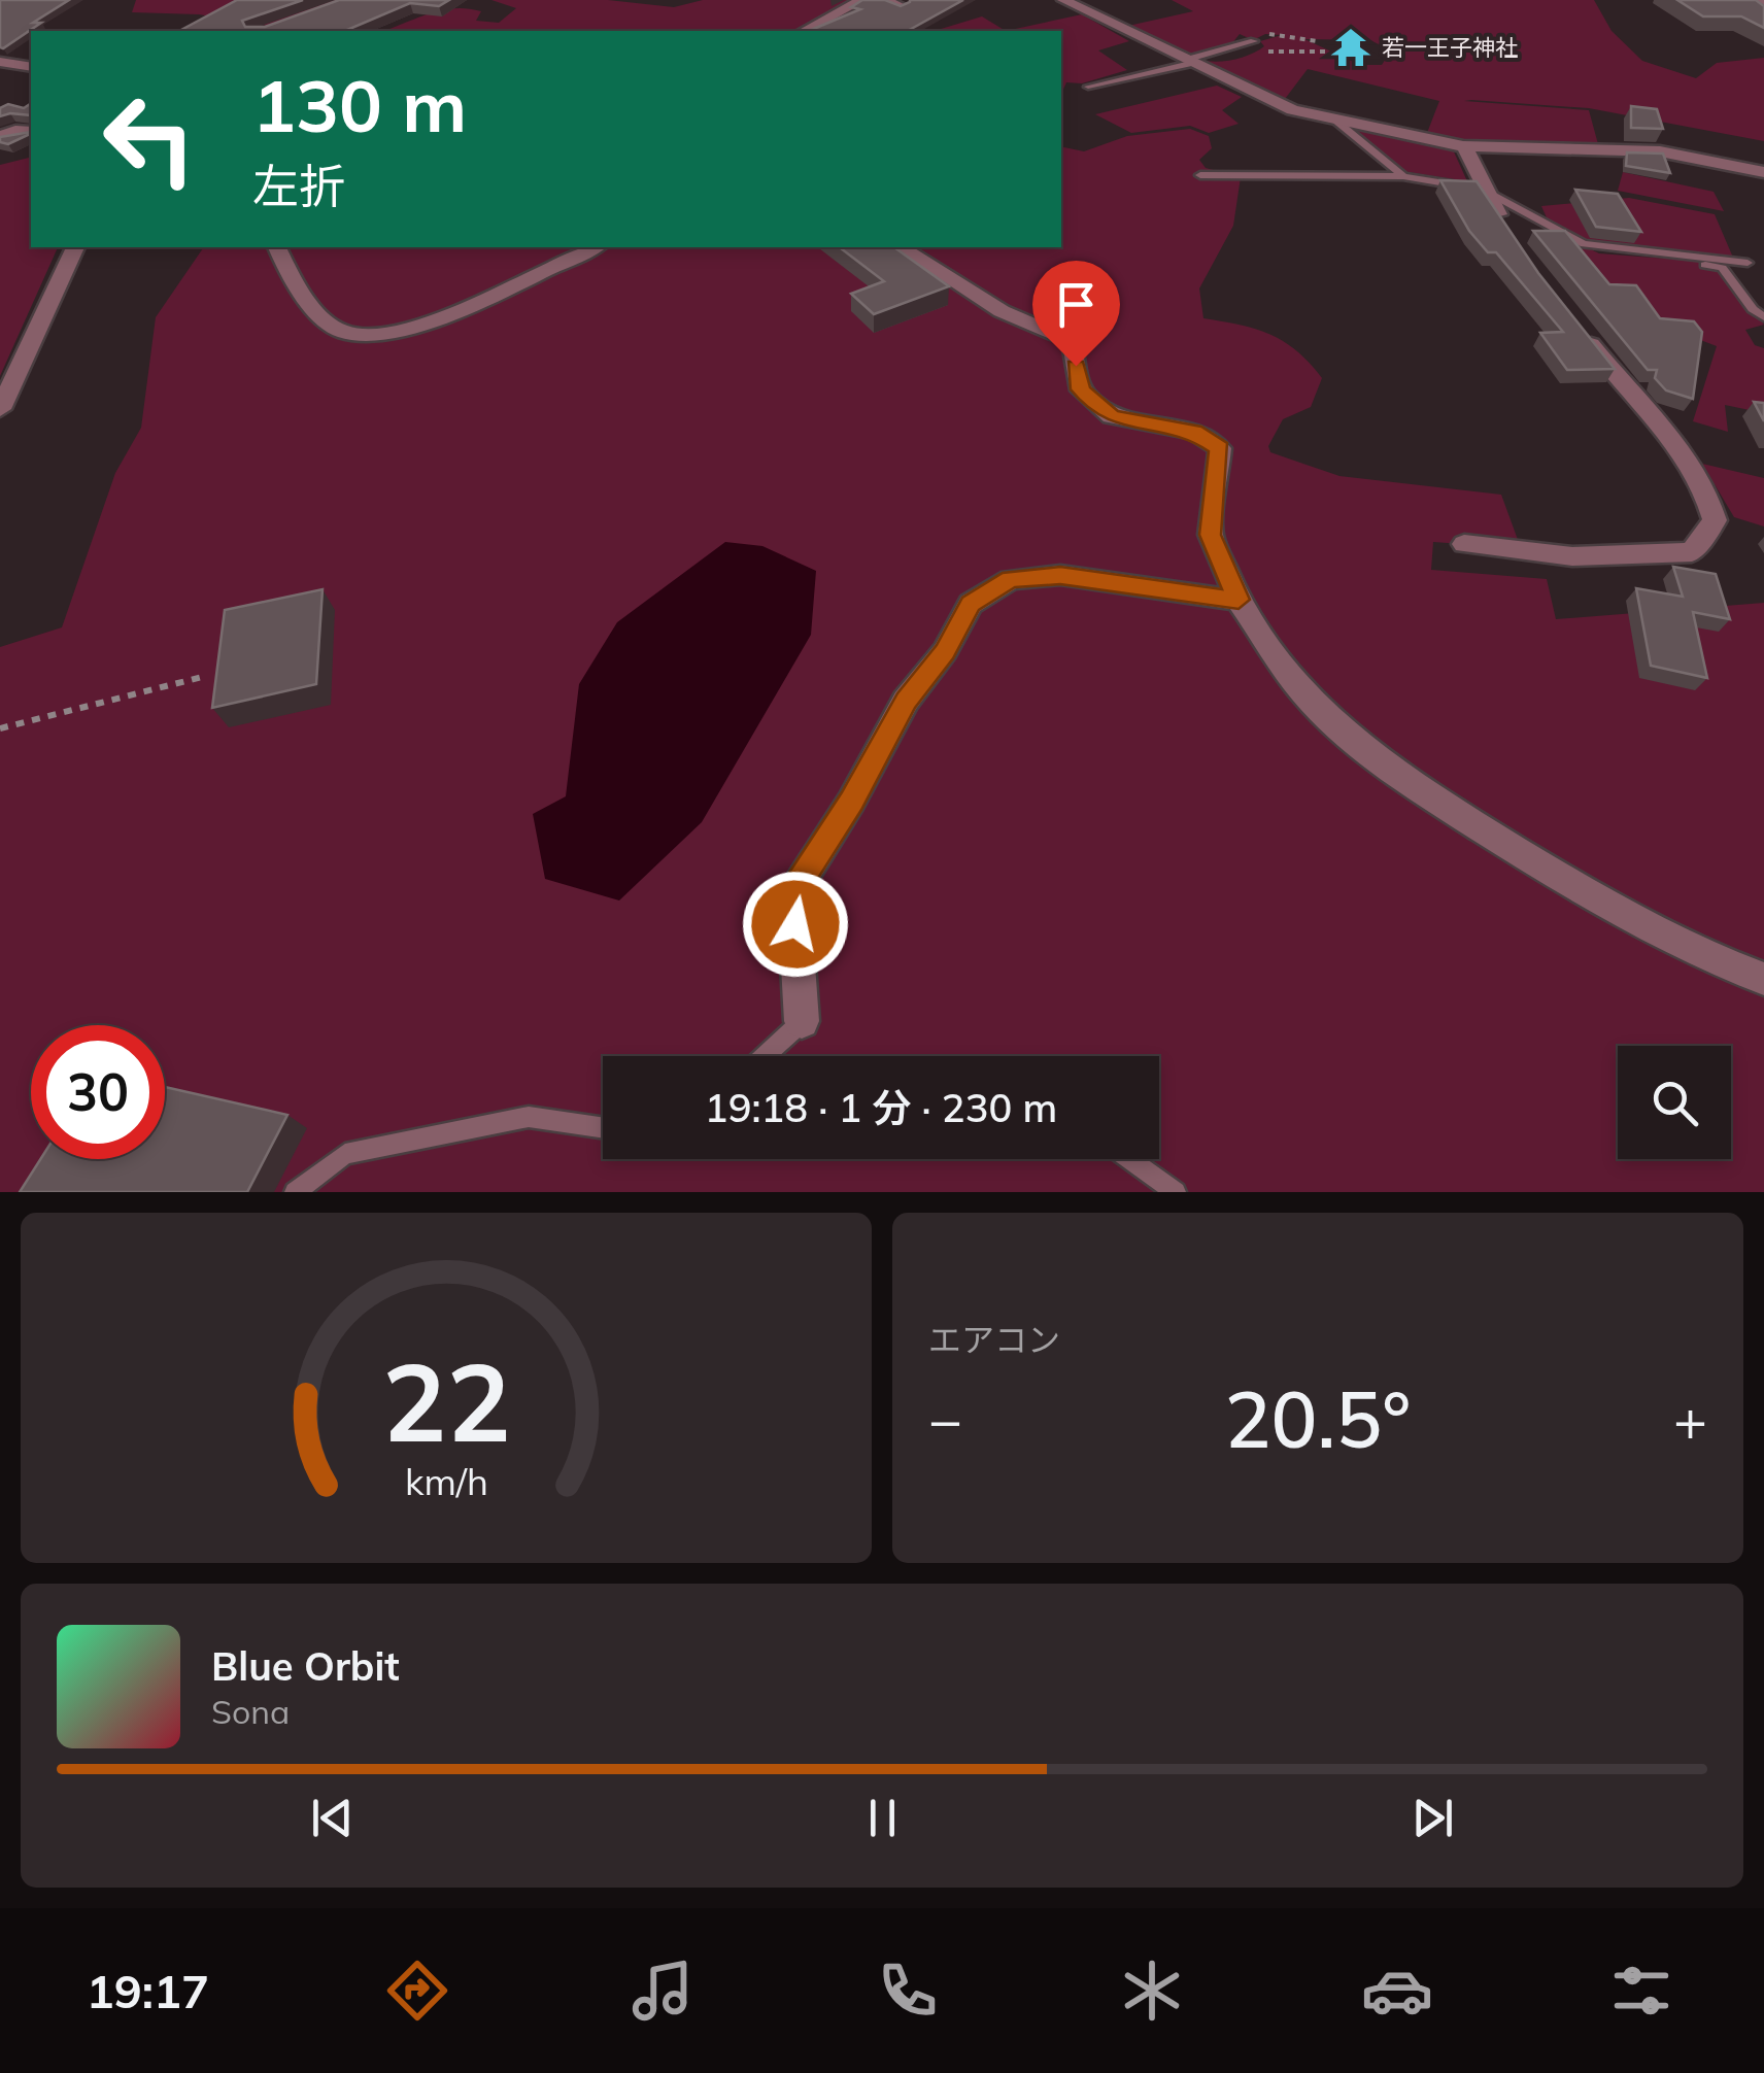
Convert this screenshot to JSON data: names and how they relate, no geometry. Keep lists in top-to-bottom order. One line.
{"places":{"temple":["若一王子神社"]},"page":{"turn":["130 m","左折"],"limit":"30","trip":"19:18 · 1 分 · 230 m","tile":"エアコン","heat":["−","20.5°","+"],"song":["Blue Orbit","Sona"],"tabs":"19:17","gauge":["22","km/h"]}}
